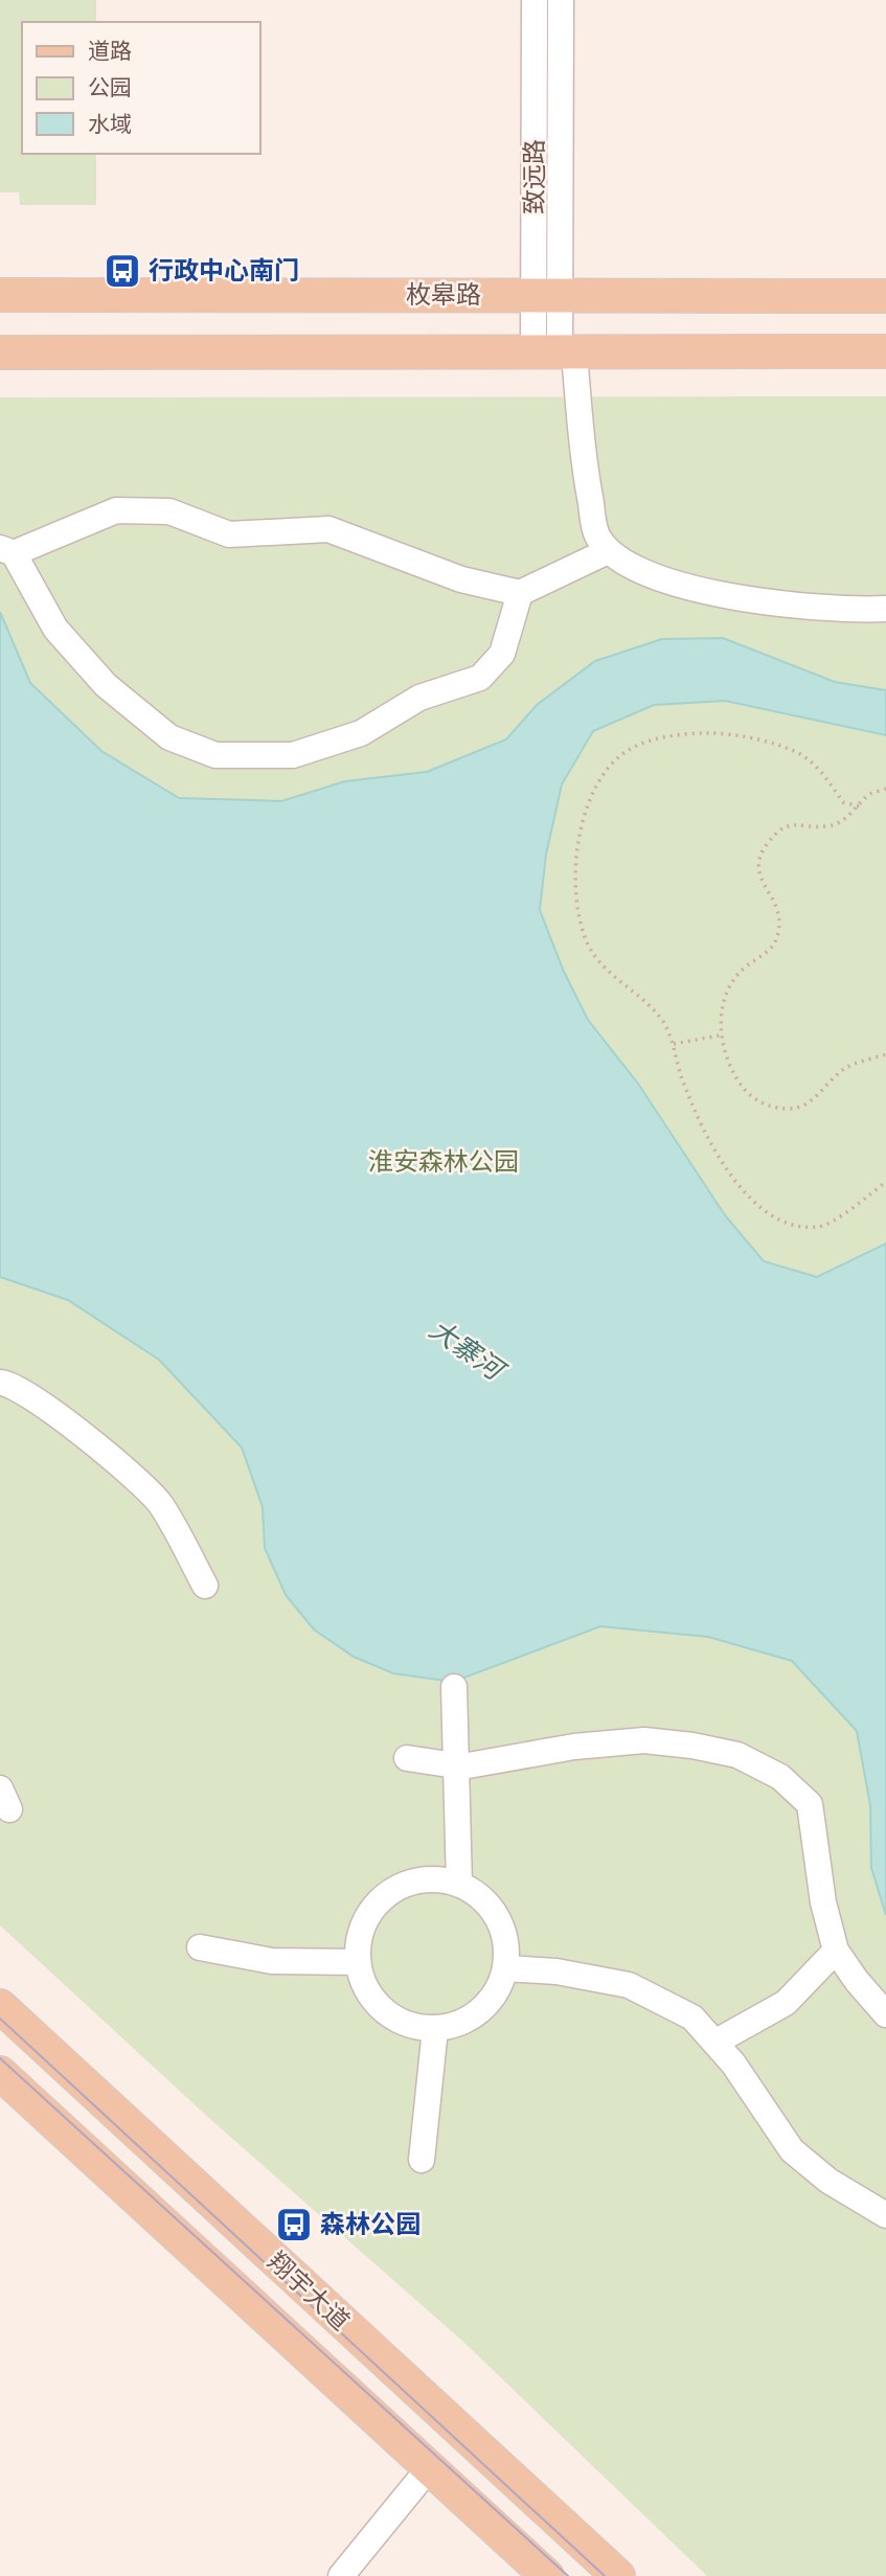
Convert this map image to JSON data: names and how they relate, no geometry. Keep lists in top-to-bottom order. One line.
{"streets":{"main road":["枚皋路","翔宇大道"],"street":["致远路"]},"crossings":[["致远路","枚皋路"]],"water":["大寨河"],"parks":["淮安森林公园"],"places":{"bus stop":["行政中心南门","森林公园"]},"legend":["道路","公园","水域"]}
